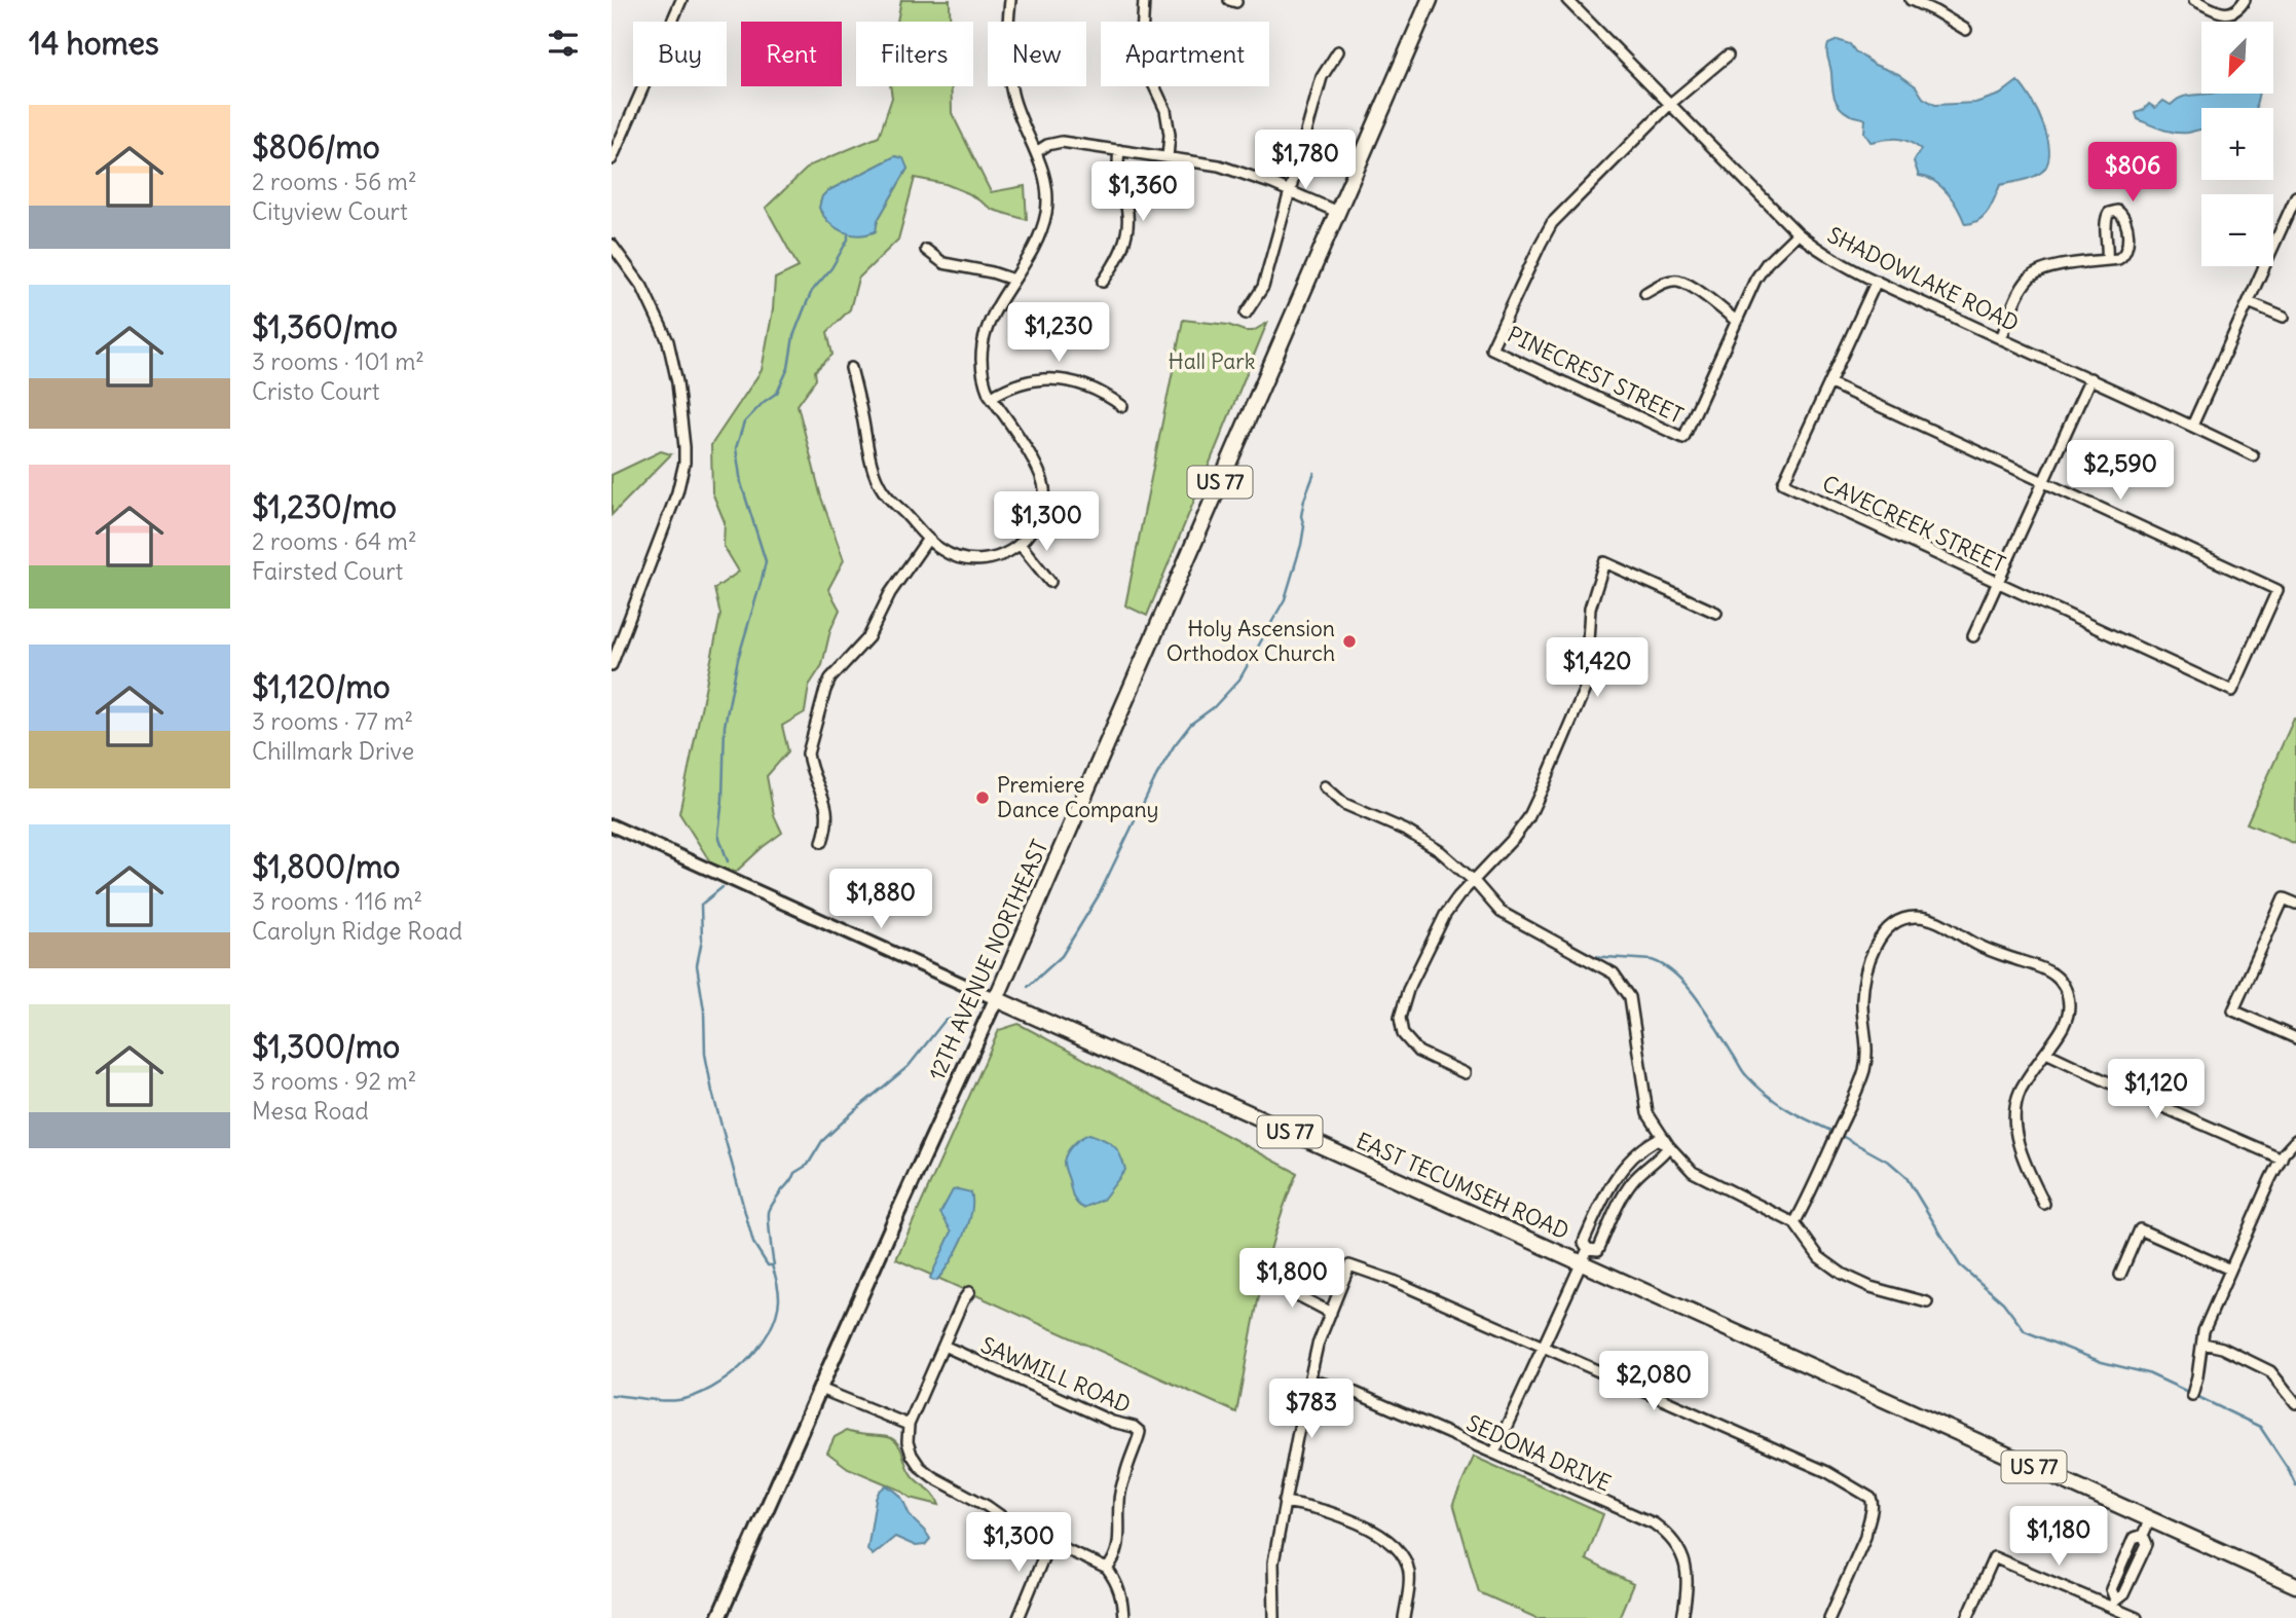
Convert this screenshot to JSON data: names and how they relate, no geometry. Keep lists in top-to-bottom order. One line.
{"streets":{"main road":["US 77","12TH AVENUE NORTHEAST","EAST TECUMSEH ROAD"],"street":["SHADOWLAKE ROAD","PINECREST STREET","CAVECREEK STREET","SAWMILL ROAD","SEDONA DRIVE"]},"crossings":[["SHADOWLAKE ROAD","PINECREST STREET"],["SHADOWLAKE ROAD","CAVECREEK STREET"],["12TH AVENUE NORTHEAST","EAST TECUMSEH ROAD"]],"parks":["Hall Park"],"places":["Holy Ascension Orthodox Church","Premiere Dance Company"],"north":"bottom left","page":{"heading":"14 homes","map_buttons":["+","−"],"chip":["Buy","Rent","Filters","New","Apartment"],"list":[{"name":"$806/mo","note":"2 rooms · 56 m² · Cityview Court"},{"name":"$1,360/mo","note":"3 rooms · 101 m² · Cristo Court"},{"name":"$1,230/mo","note":"2 rooms · 64 m² · Fairsted Court"},{"name":"$1,120/mo","note":"3 rooms · 77 m² · Chillmark Drive"},{"name":"$1,800/mo","note":"3 rooms · 116 m² · Carolyn Ridge Road"},{"name":"$1,300/mo","note":"3 rooms · 92 m² · Mesa Road"}],"price":["$1,780","$806","$1,360","$1,230","$2,590","$1,300","$1,420","$1,880","$1,120","$1,800","$2,080","$783","$1,180","$1,300"]}}
